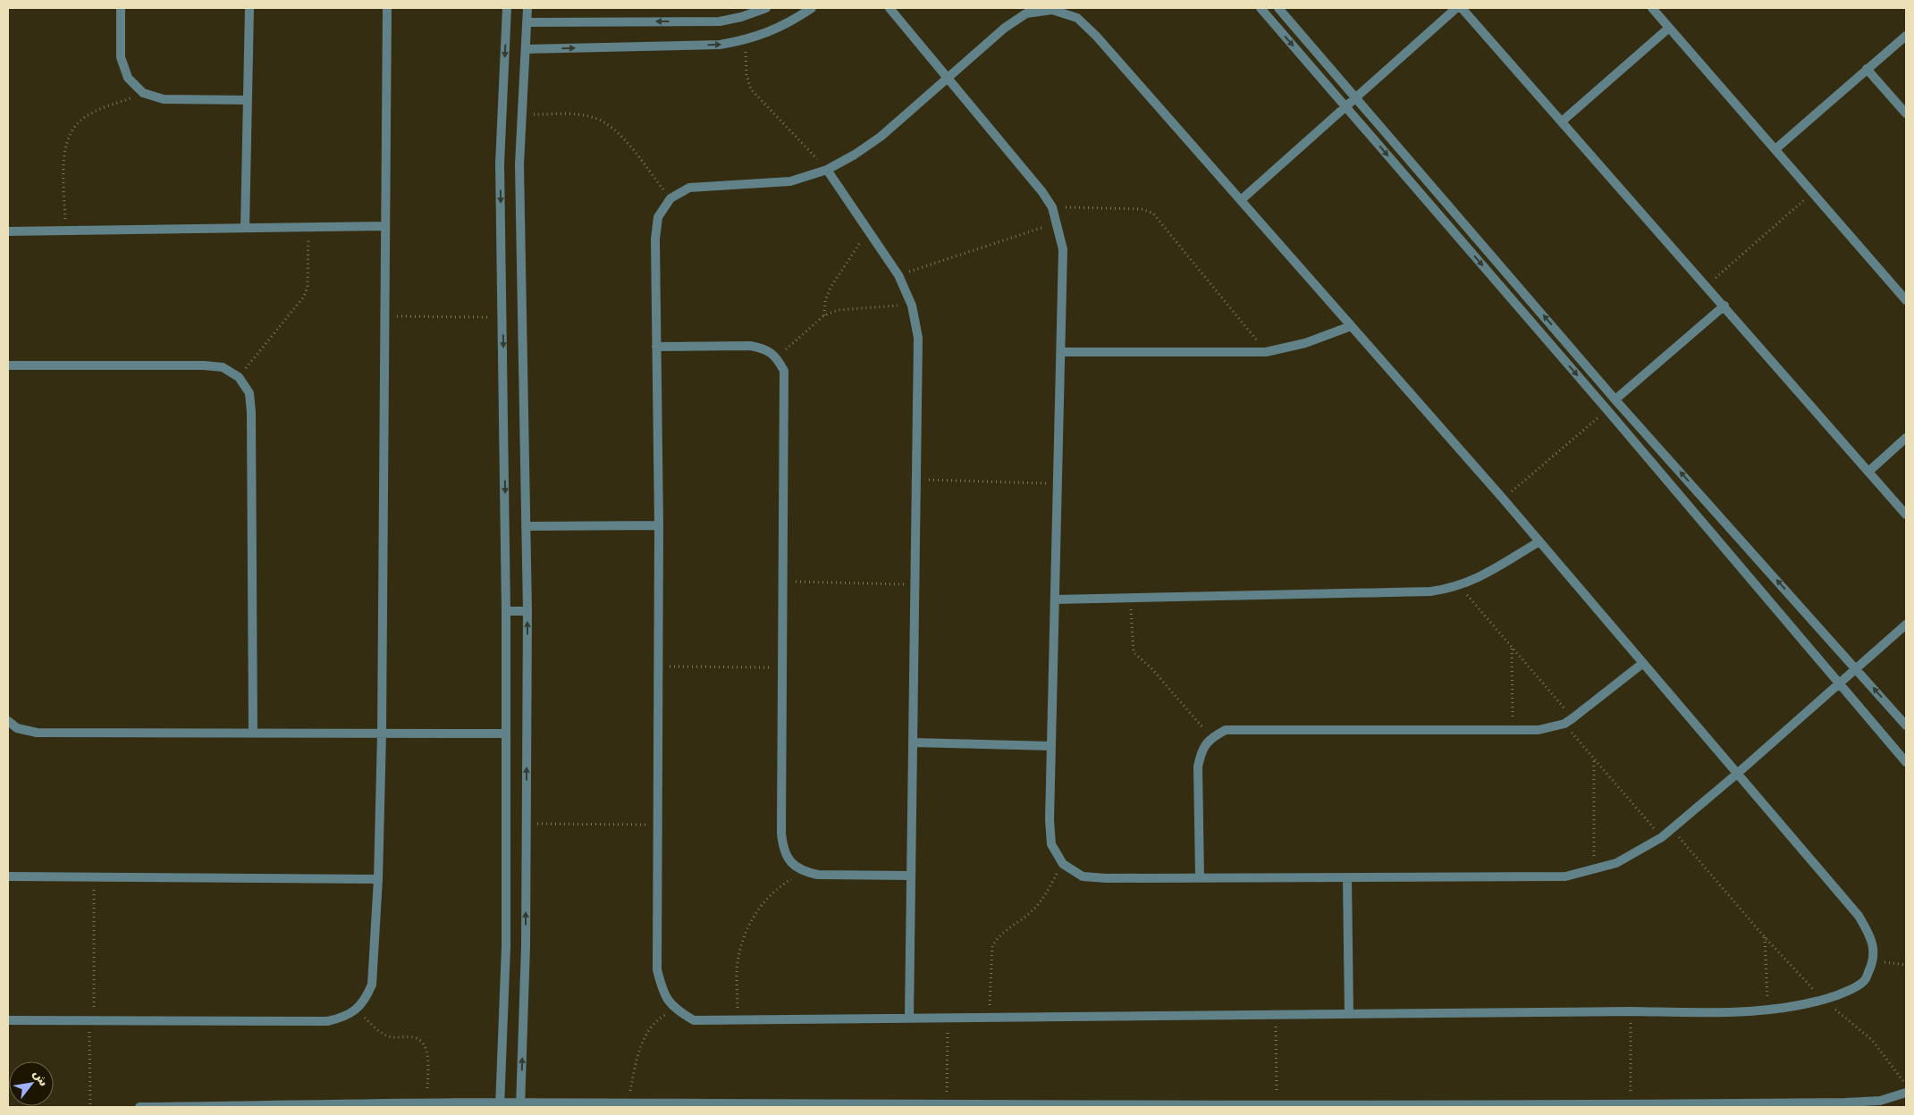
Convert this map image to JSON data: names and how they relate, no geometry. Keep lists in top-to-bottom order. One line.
{"north":"top right"}
